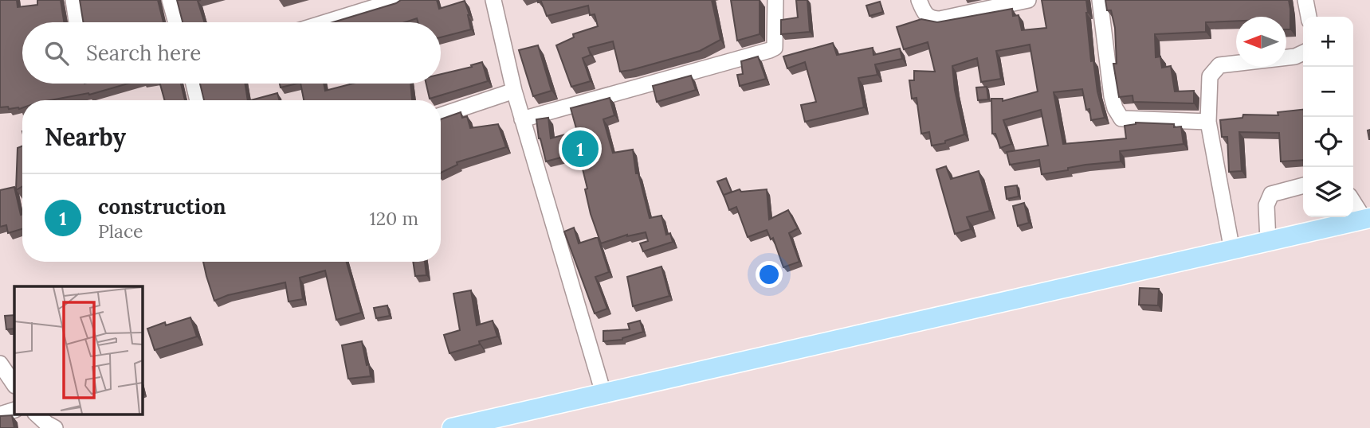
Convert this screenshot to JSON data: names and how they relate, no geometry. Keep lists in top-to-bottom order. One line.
{"north":"left","page":{"map_buttons":["+","−"],"search":"Search here","heading":"Nearby","pins":"1","list":[{"mark":"1","name":"construction","note":"Place","value":"120 m"}]}}
